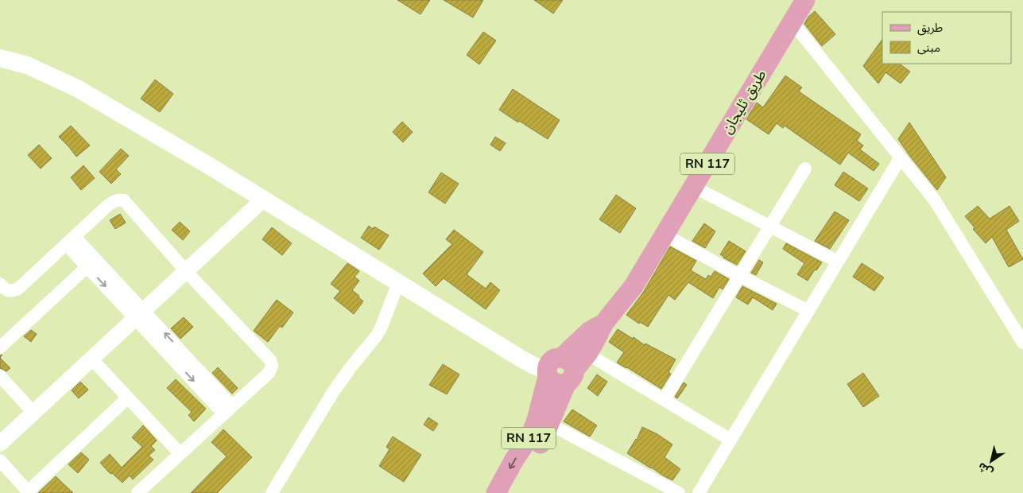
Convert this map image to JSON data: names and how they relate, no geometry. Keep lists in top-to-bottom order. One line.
{"streets":{"main road":["طريق ثليجان","RN 117"]},"legend":["طريق","مبنى"],"north":"bottom left"}
